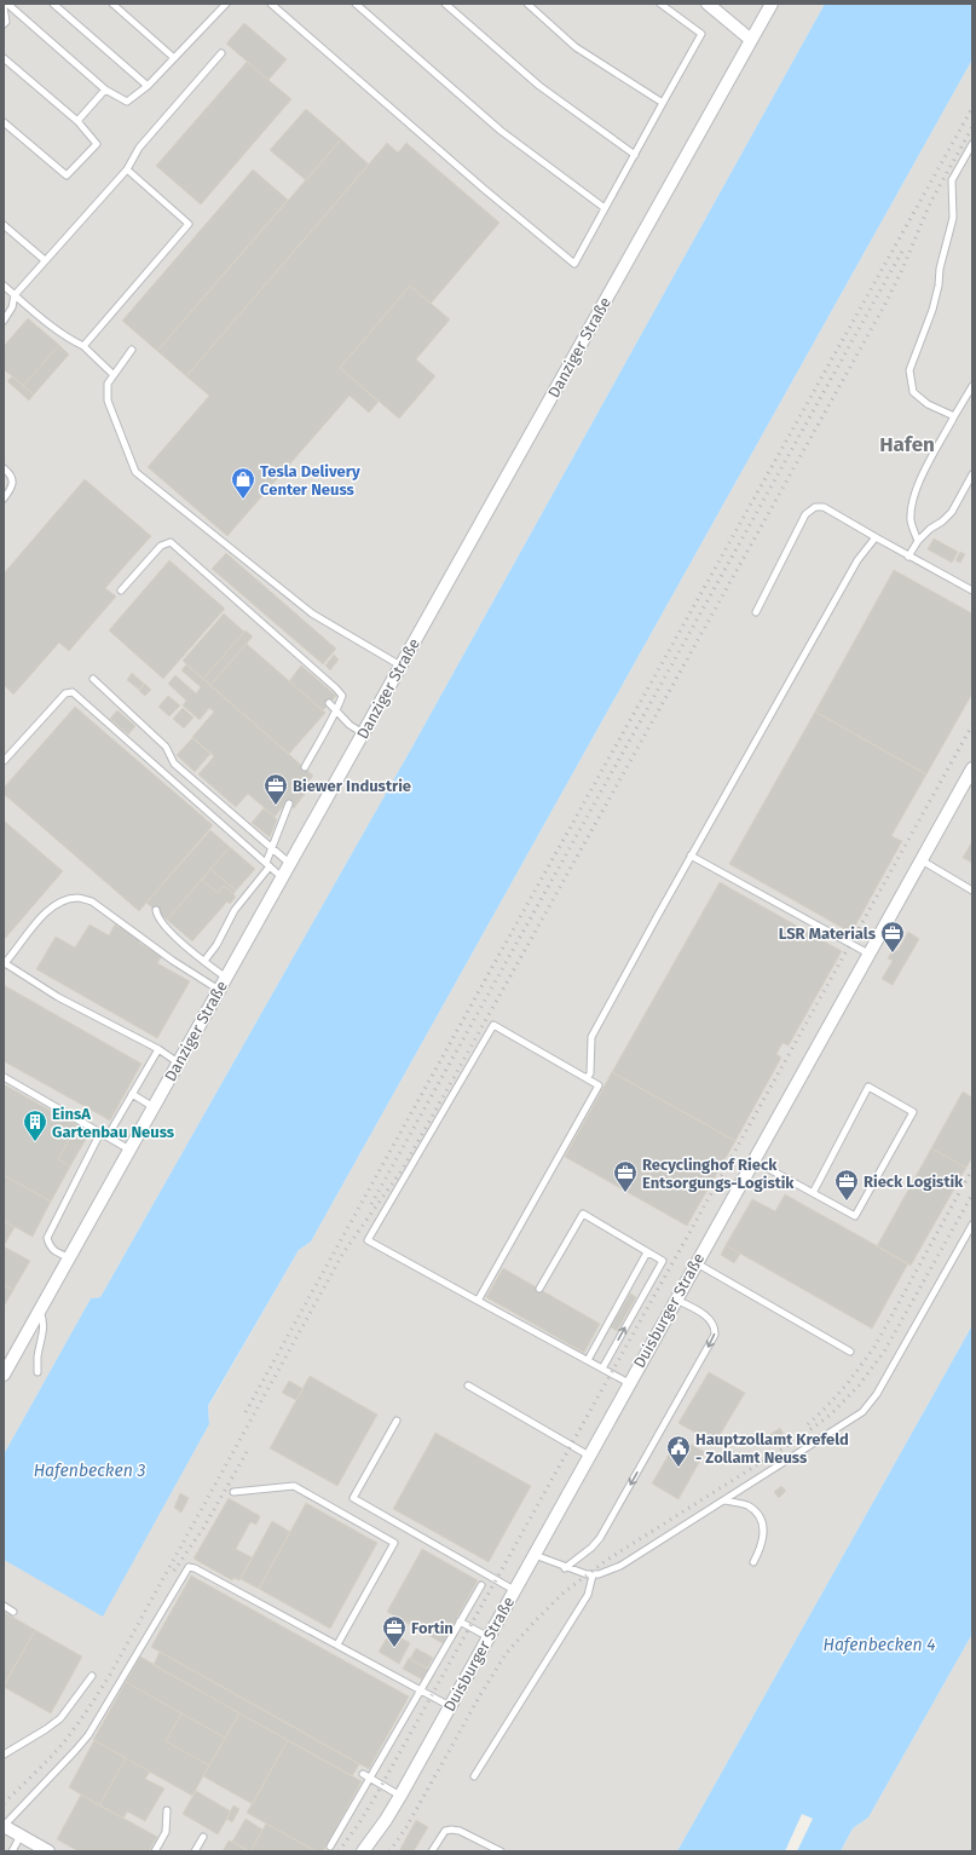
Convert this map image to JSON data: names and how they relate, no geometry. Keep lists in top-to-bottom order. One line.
{"streets":{"street":["Danziger Straße","Duisburger Straße"]},"districts":["Hafen"],"water":["Hafenbecken 3","Hafenbecken 4"],"places":{"shop":["Tesla Delivery Center Neuss"],"office":["Biewer Industrie","LSR Materials","Recyclinghof Rieck Entsorgungs-Logistik","Rieck Logistik","Fortin"],"building":["EinsA Gartenbau Neuss"],"public building":["Hauptzollamt Krefeld - Zollamt Neuss"]}}
